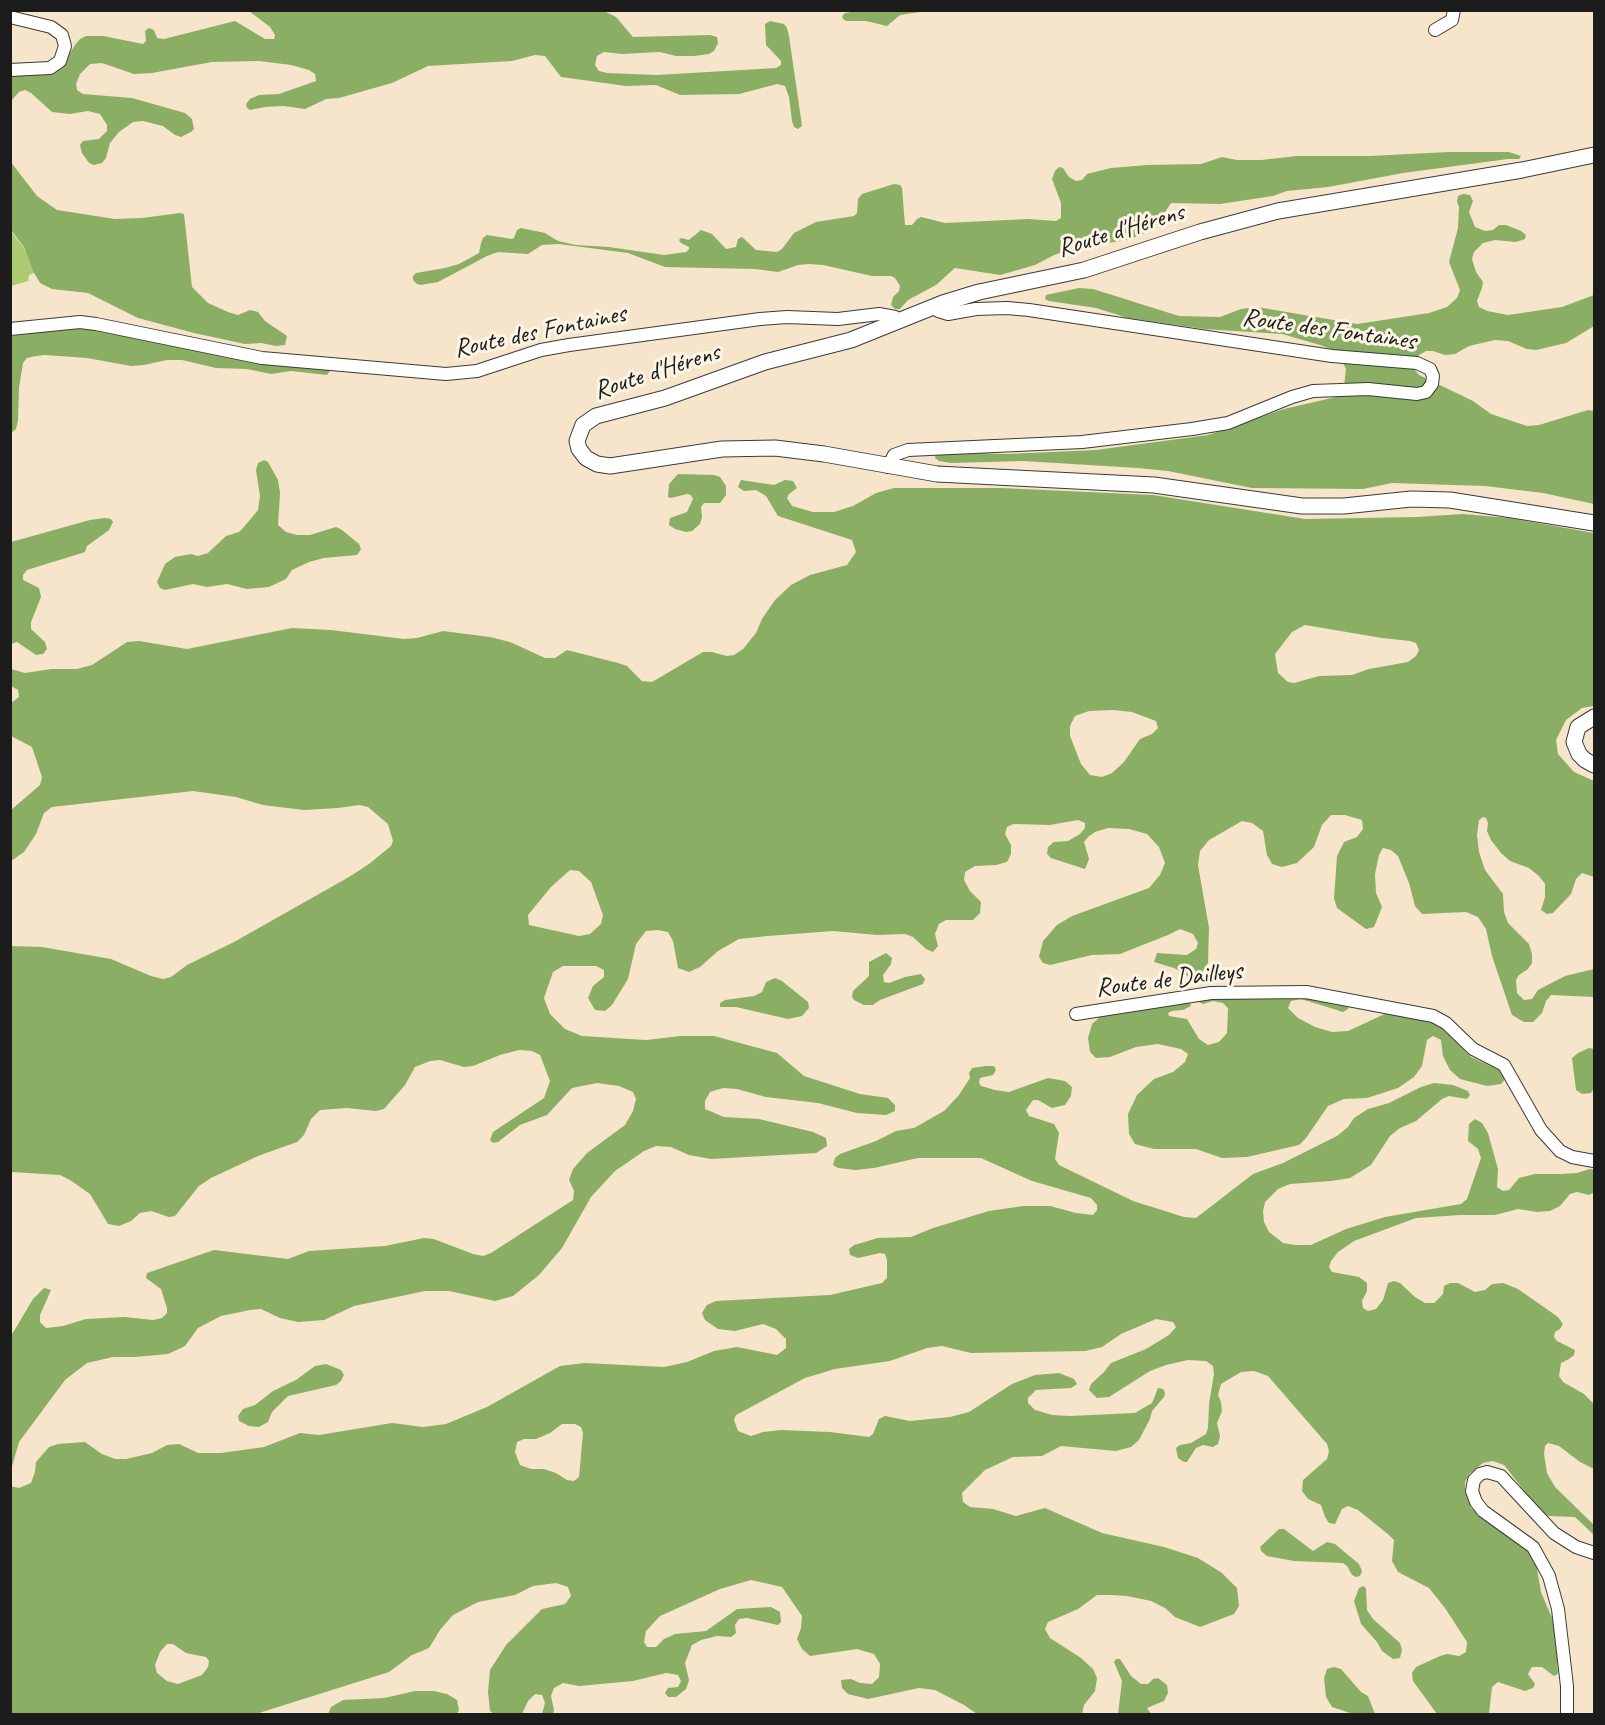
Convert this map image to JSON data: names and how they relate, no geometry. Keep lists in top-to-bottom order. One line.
{"streets":{"main road":["Route d'Hérens"],"street":["Route des Fontaines","Route de Dailleys"]},"crossings":[["Route d'Hérens","Route des Fontaines"]]}
